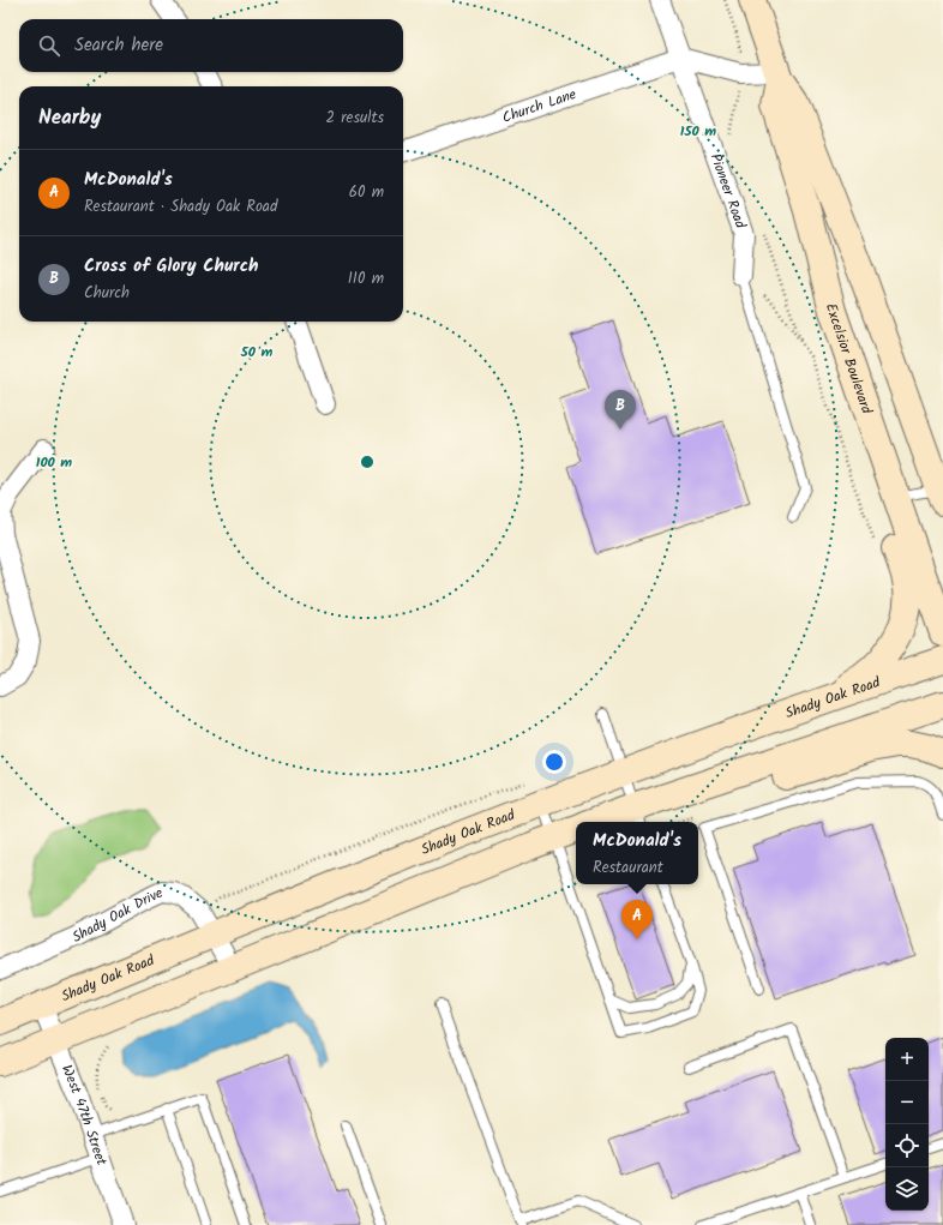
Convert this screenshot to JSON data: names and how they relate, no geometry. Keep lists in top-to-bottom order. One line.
{"streets":{"main road":["Excelsior Boulevard","Shady Oak Road"],"street":["Church Lane","Pioneer Road","Shady Oak Drive","West 47th Street"]},"crossings":[["Church Lane","Pioneer Road"],["Shady Oak Road","Shady Oak Drive"],["Shady Oak Road","West 47th Street"]],"page":{"search":"Search here","heading":["Nearby","2 results"],"list":[{"mark":"A","name":"McDonald's","note":"Restaurant · Shady Oak Road","value":"60 m"},{"mark":"B","name":"Cross of Glory Church","note":"Church","value":"110 m"}],"pins":["B","A"],"popup":["McDonald's","Restaurant"],"map_buttons":["+","−"]},"rings":["150 m","50 m","100 m"]}
